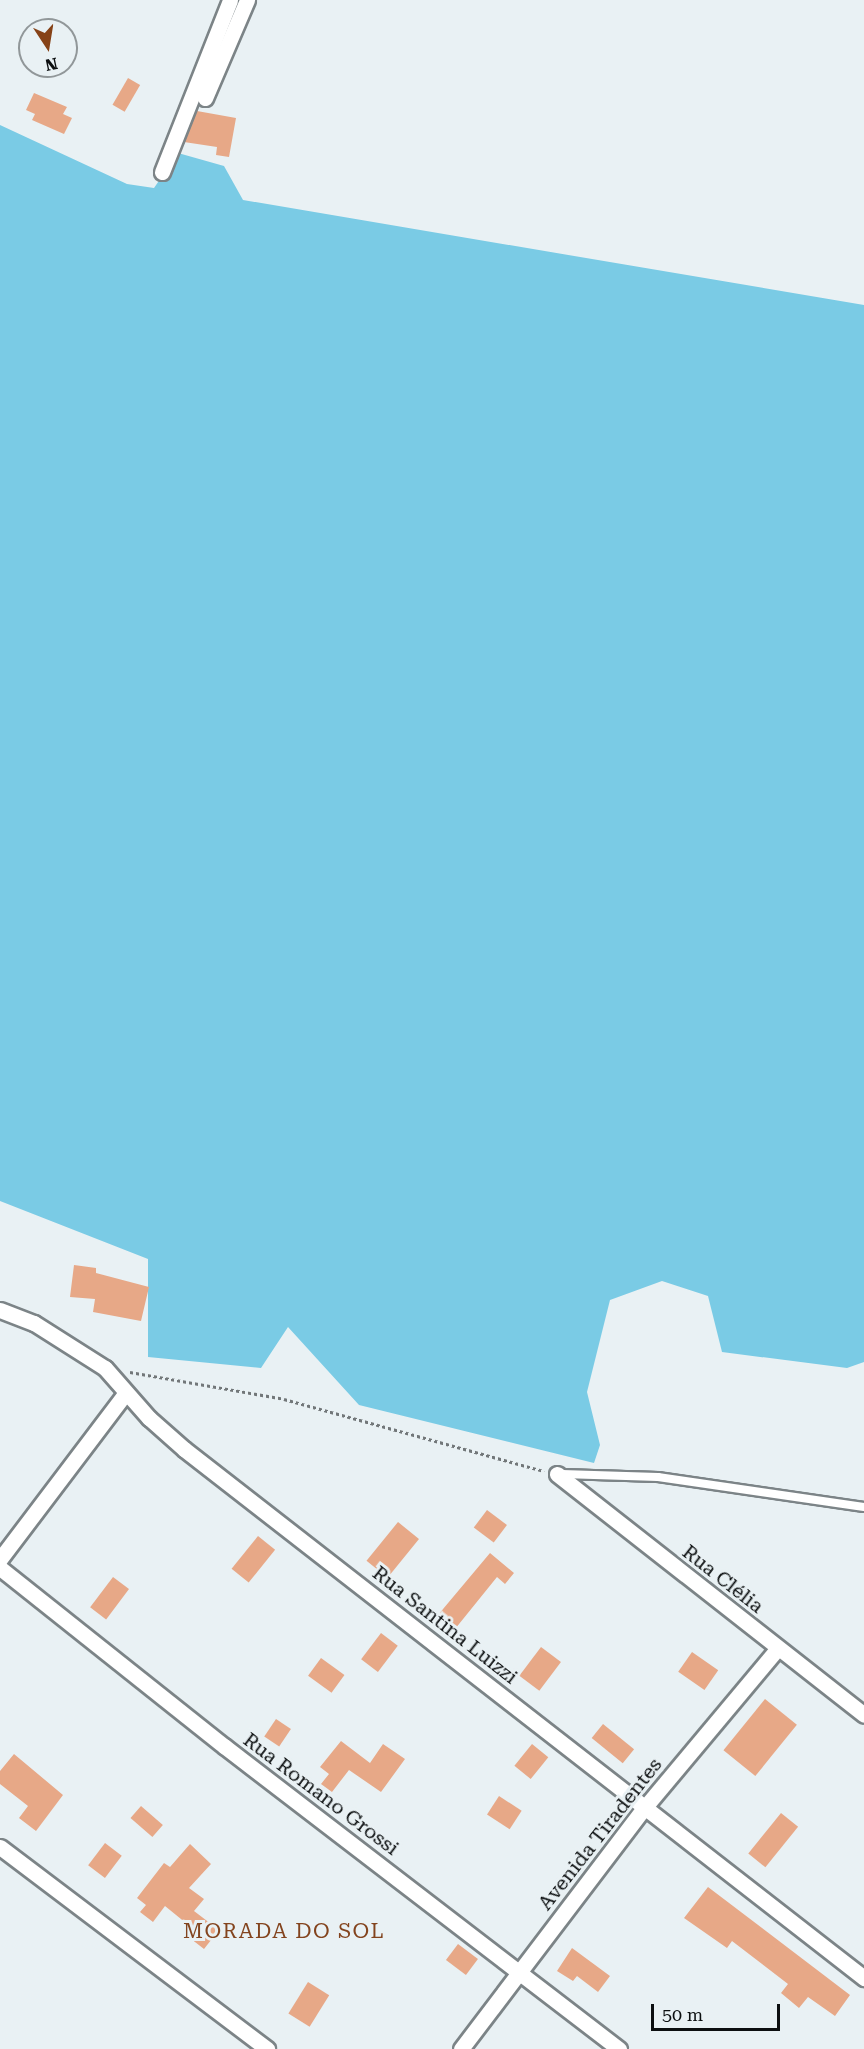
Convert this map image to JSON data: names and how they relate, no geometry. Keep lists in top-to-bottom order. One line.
{"streets":{"street":["Rua Clélia","Rua Santina Luizzi","Rua Romano Grossi","Avenida Tiradentes"]},"crossings":[["Rua Clélia","Avenida Tiradentes"],["Rua Santina Luizzi","Avenida Tiradentes"],["Rua Romano Grossi","Avenida Tiradentes"]],"districts":["MORADA DO SOL"],"scale_bar":"50 m","north":"bottom"}
